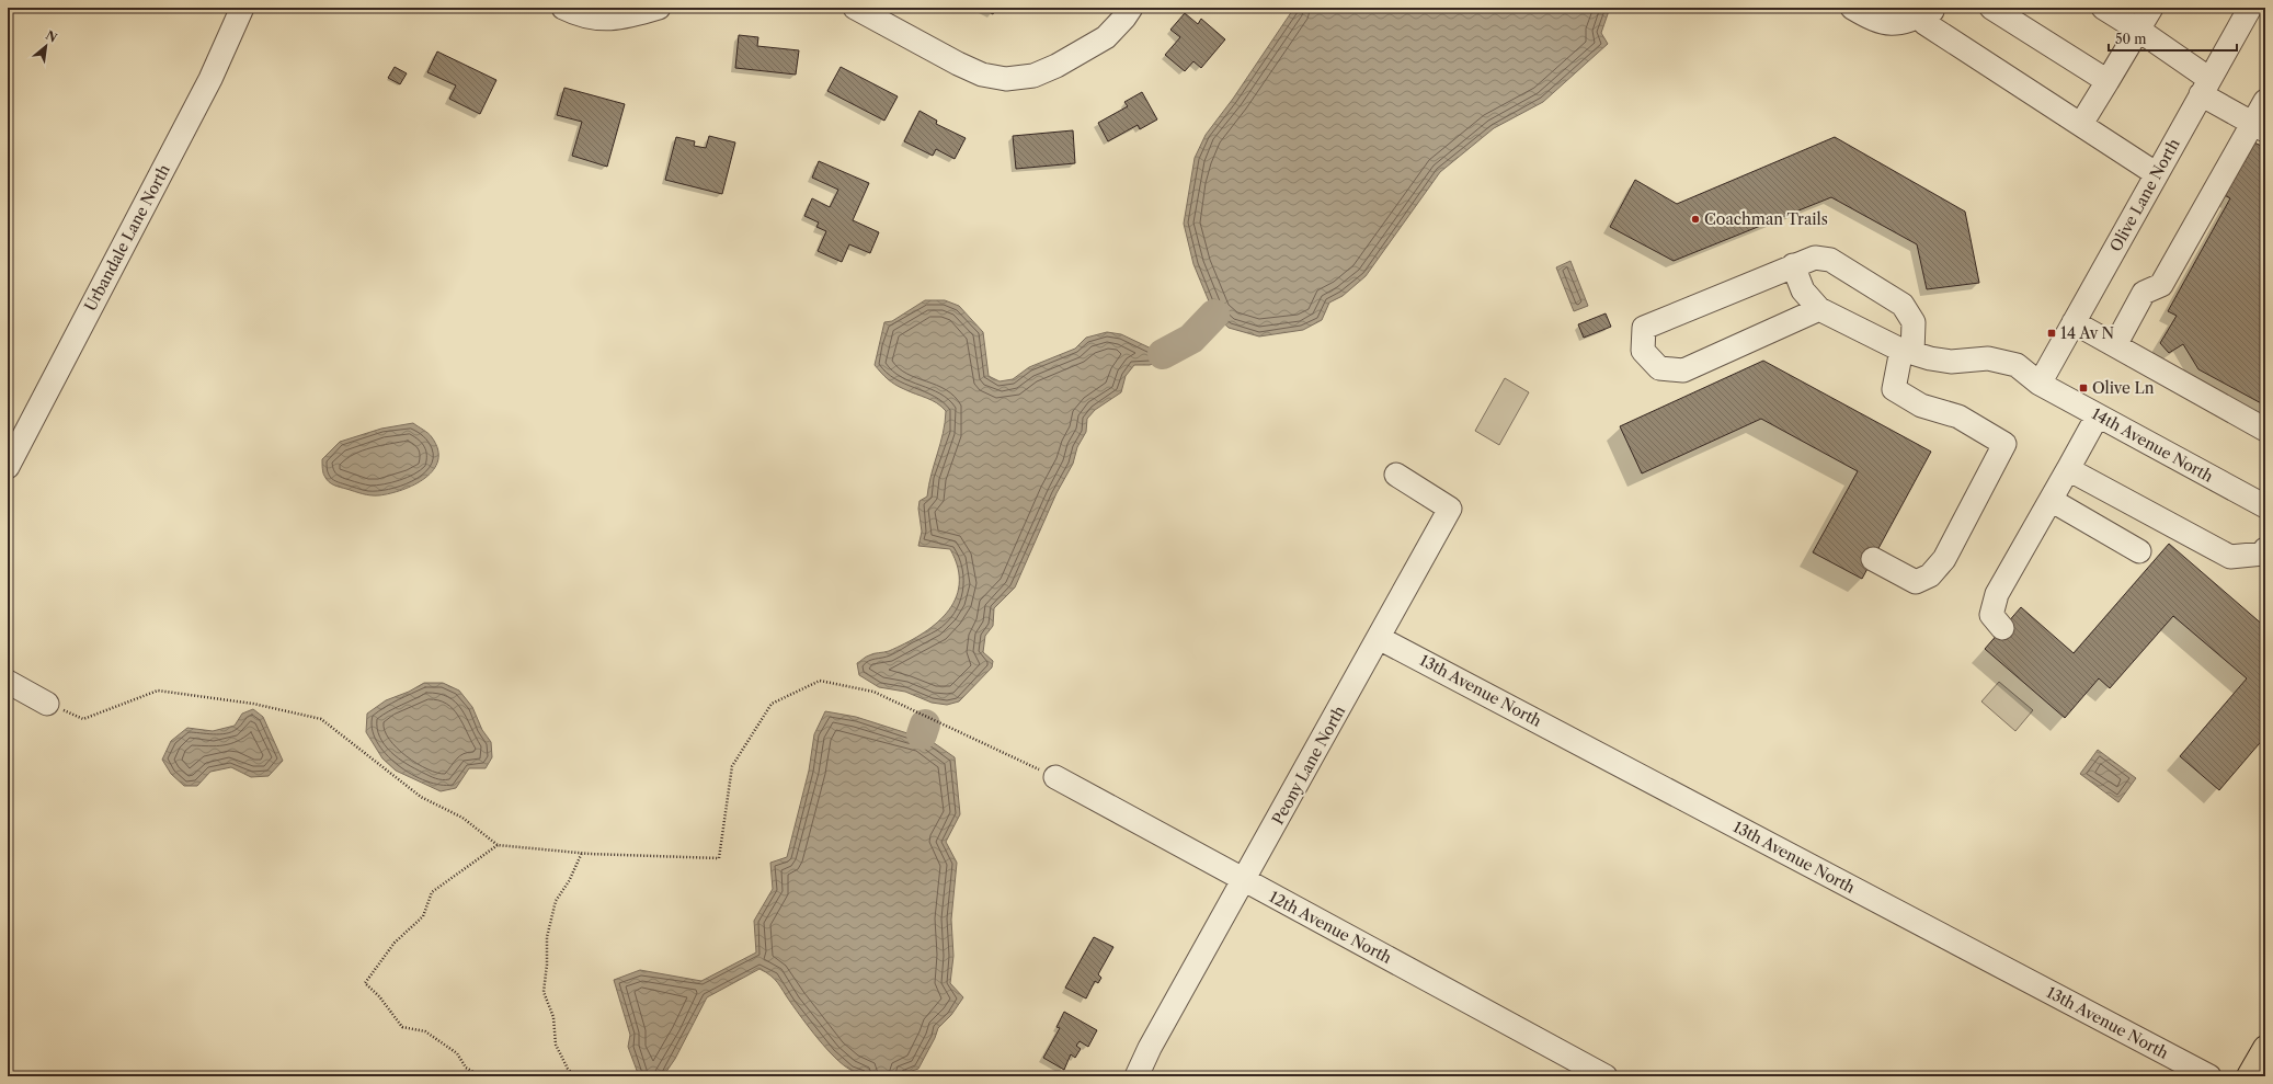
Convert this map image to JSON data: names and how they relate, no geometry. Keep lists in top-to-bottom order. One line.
{"streets":{"street":["Olive Lane North","Urbandale Lane North","14th Avenue North","13th Avenue North","Peony Lane North","12th Avenue North"]},"crossings":[["Olive Lane North","14th Avenue North"],["13th Avenue North","Peony Lane North"],["Peony Lane North","12th Avenue North"]],"places":{"other":["Coachman Trails"],"transit":["14 Av N","Olive Ln"]},"scale_bar":"50 m","north":"top right"}
